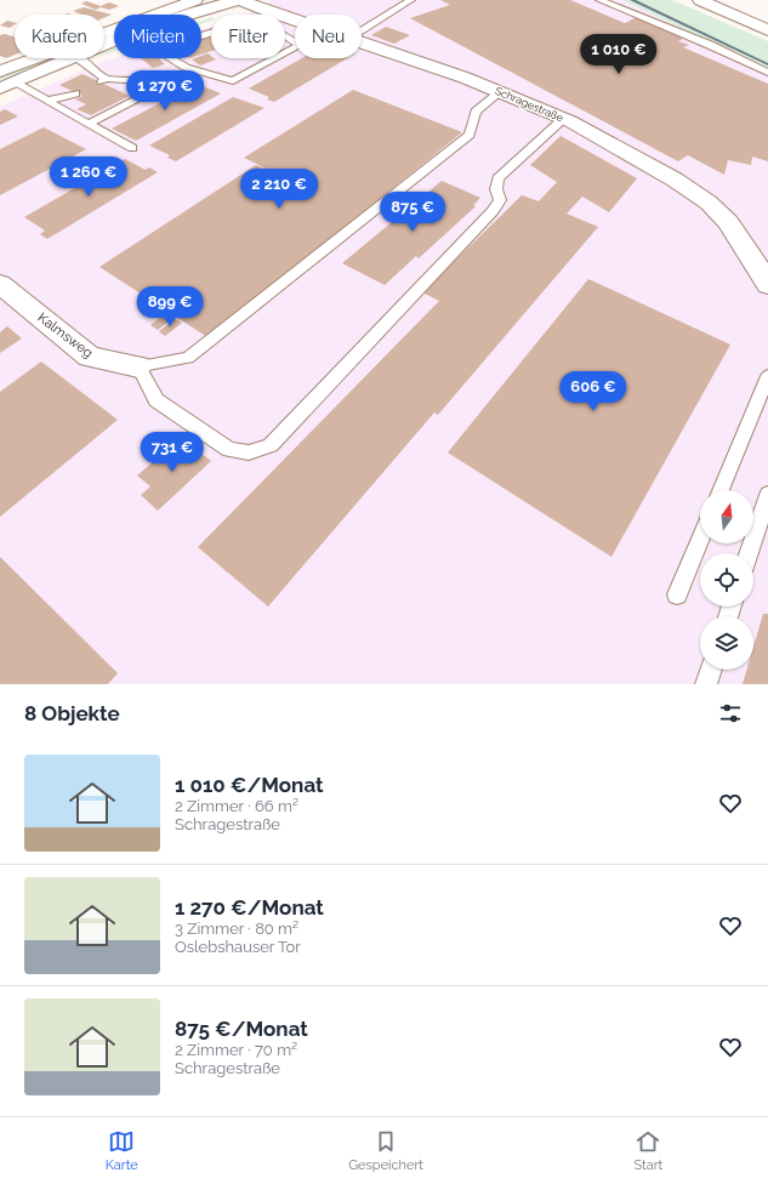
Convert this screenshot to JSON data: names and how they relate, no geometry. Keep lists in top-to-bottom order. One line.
{"streets":{"main road":["Schragestraße","Kalmsweg"]},"north":"top","page":{"chip":["Kaufen","Mieten","Filter","Neu"],"price":["1 010 €","1 270 €","1 260 €","2 210 €","875 €","899 €","606 €","731 €"],"heading":"8 Objekte","list":[{"name":"1 010 €/Monat","note":"2 Zimmer · 66 m² · Schragestraße"},{"name":"1 270 €/Monat","note":"3 Zimmer · 80 m² · Oslebshauser Tor"},{"name":"875 €/Monat","note":"2 Zimmer · 70 m² · Schragestraße"}],"tabs":["Karte","Gespeichert","Start"]}}
